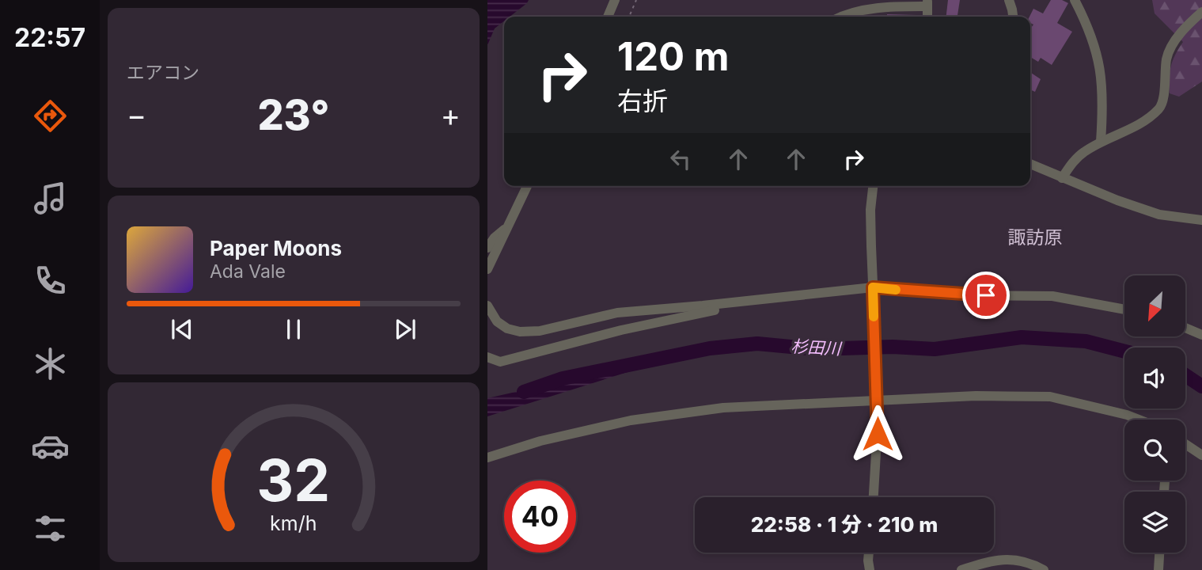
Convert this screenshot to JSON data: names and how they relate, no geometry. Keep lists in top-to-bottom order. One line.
{"districts":["諏訪原"],"water":["杉田川"],"north":"bottom left","page":{"tabs":"22:57","tile":"エアコン","turn":["120 m","右折"],"heat":["−","23°","+"],"song":["Paper Moons","Ada Vale"],"limit":"40","trip":"22:58 · 1 分 · 210 m","gauge":["32","km/h"]}}
